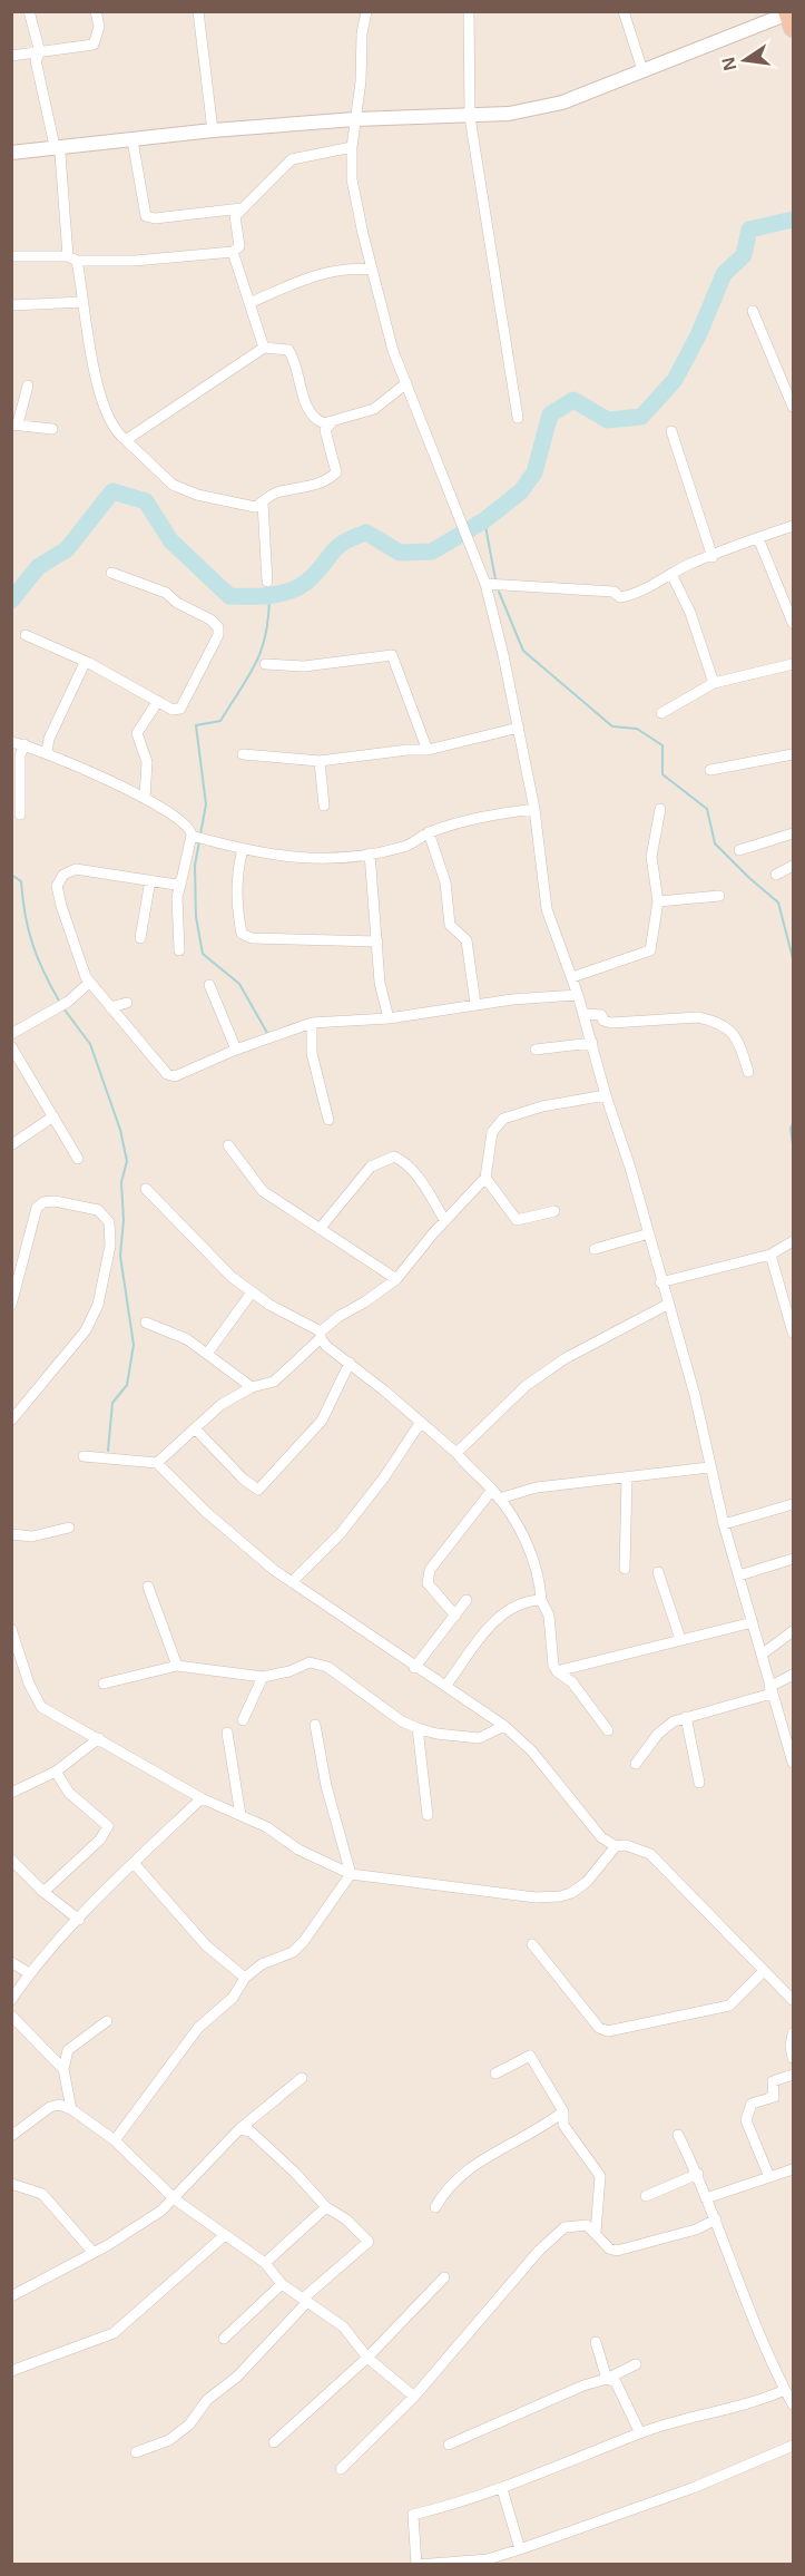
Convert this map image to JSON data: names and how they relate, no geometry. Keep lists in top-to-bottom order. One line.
{"north":"left"}
